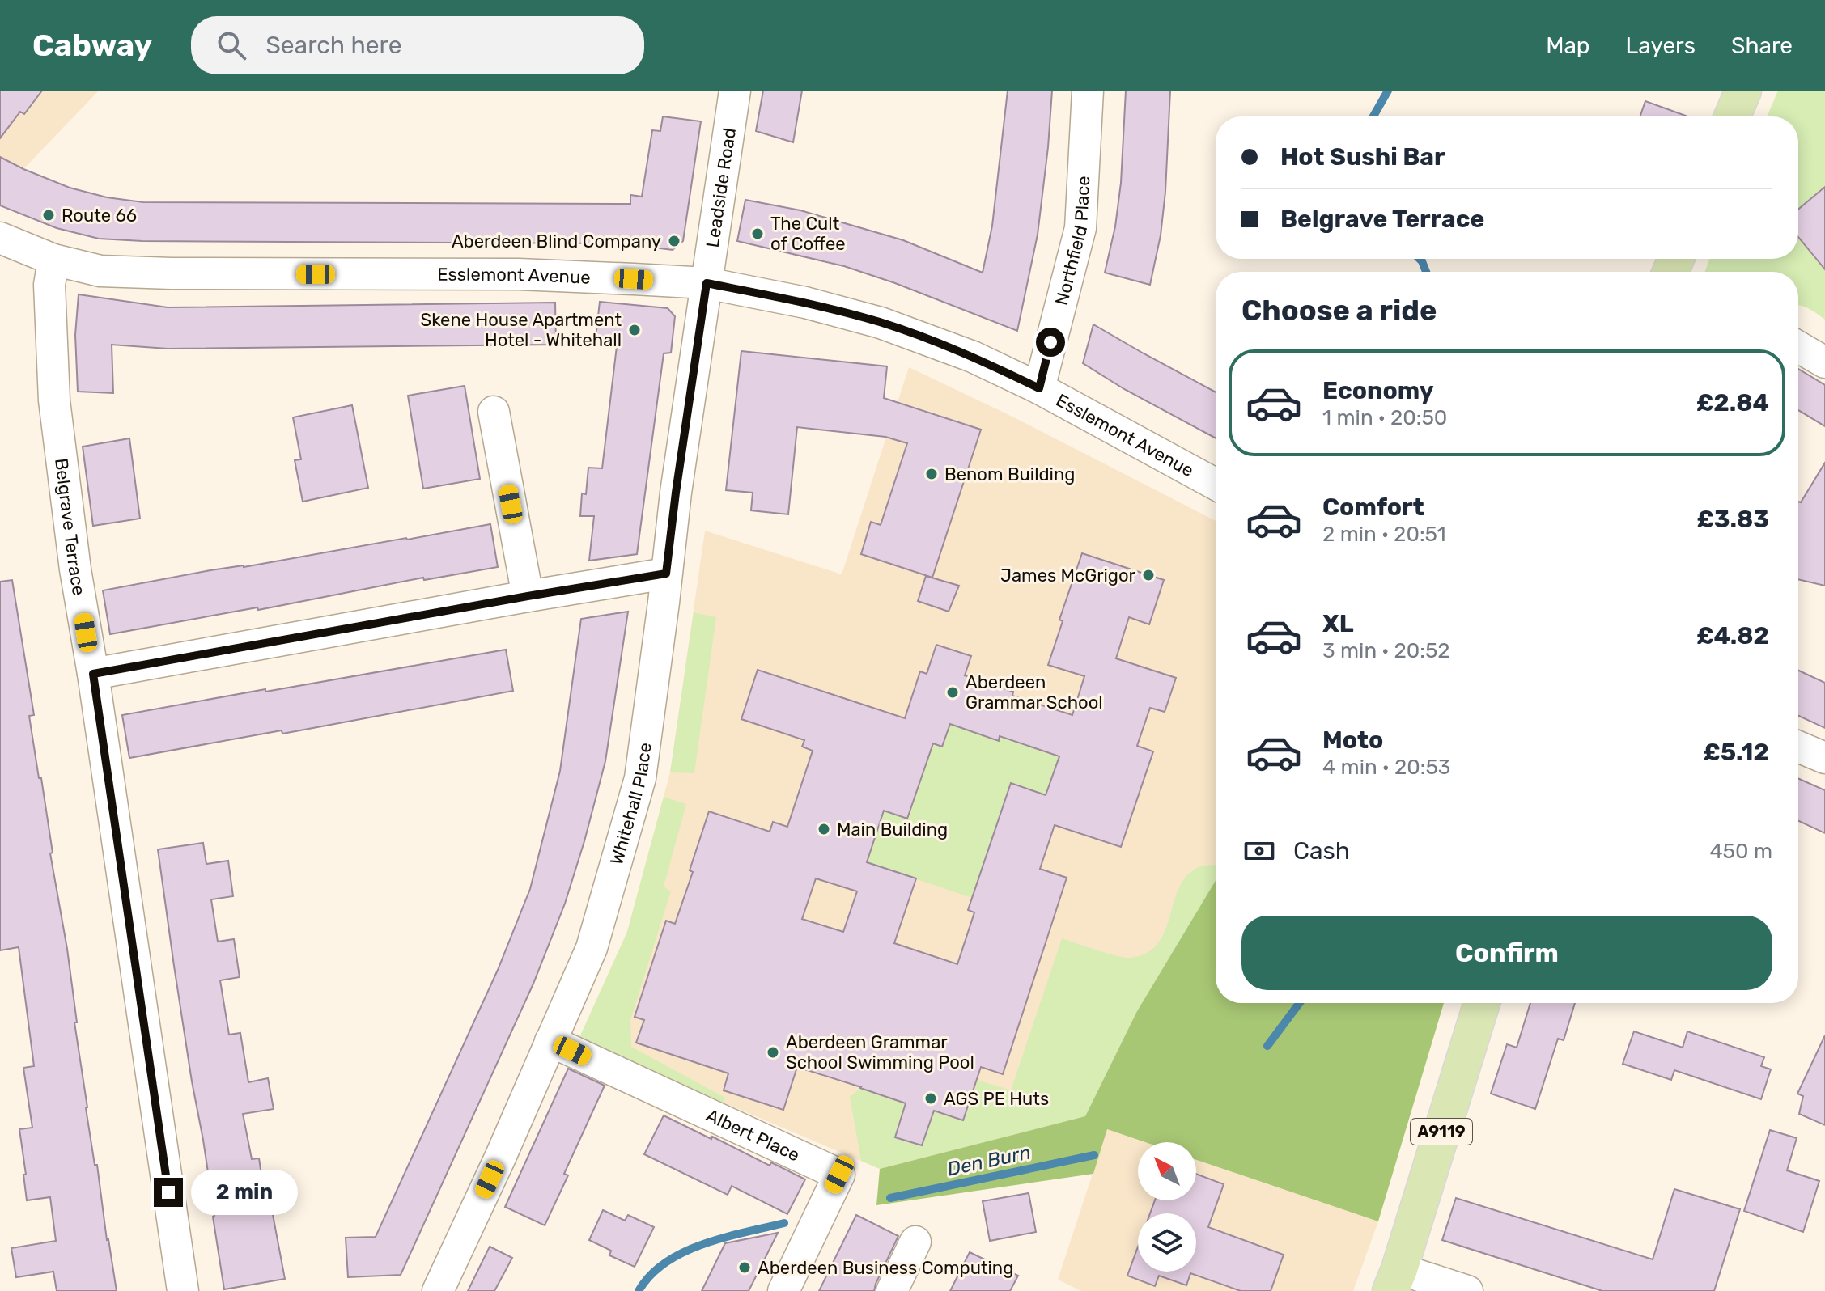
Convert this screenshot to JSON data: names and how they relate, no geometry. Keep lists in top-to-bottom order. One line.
{"streets":{"main road":["A9119"],"street":["Leadside Road","Northfield Place","Esslemont Avenue","Belgrave Terrace","Whitehall Place","Albert Place"]},"crossings":[["Leadside Road","Esslemont Avenue"],["Leadside Road","Whitehall Place"],["Northfield Place","Esslemont Avenue"],["Esslemont Avenue","Belgrave Terrace"],["Esslemont Avenue","Whitehall Place"],["Whitehall Place","Albert Place"]],"water":["Den Burn"],"places":["Route 66","The Cult of Coffee","Aberdeen Blind Company","Skene House Apartment Hotel - Whitehall","Benom Building","James McGrigor","Aberdeen Grammar School","Main Building","Aberdeen Grammar School Swimming Pool","AGS PE Huts","Aberdeen Business Computing"],"north":"top left","page":{"header":"Cabway","search":"Search here","nav":["Map","Layers","Share"],"banner":["Hot Sushi Bar","Belgrave Terrace"],"heading":"Choose a ride","list":[{"name":"Economy","note":"1 min · 20:50","value":"£2.84"},{"name":"Comfort","note":"2 min · 20:51","value":"£3.83"},{"name":"XL","note":"3 min · 20:52","value":"£4.82"},{"name":"Moto","note":"4 min · 20:53","value":"£5.12"}],"pay":["Cash","450 m"],"buttons":"Confirm","bubble":"2 min"}}
